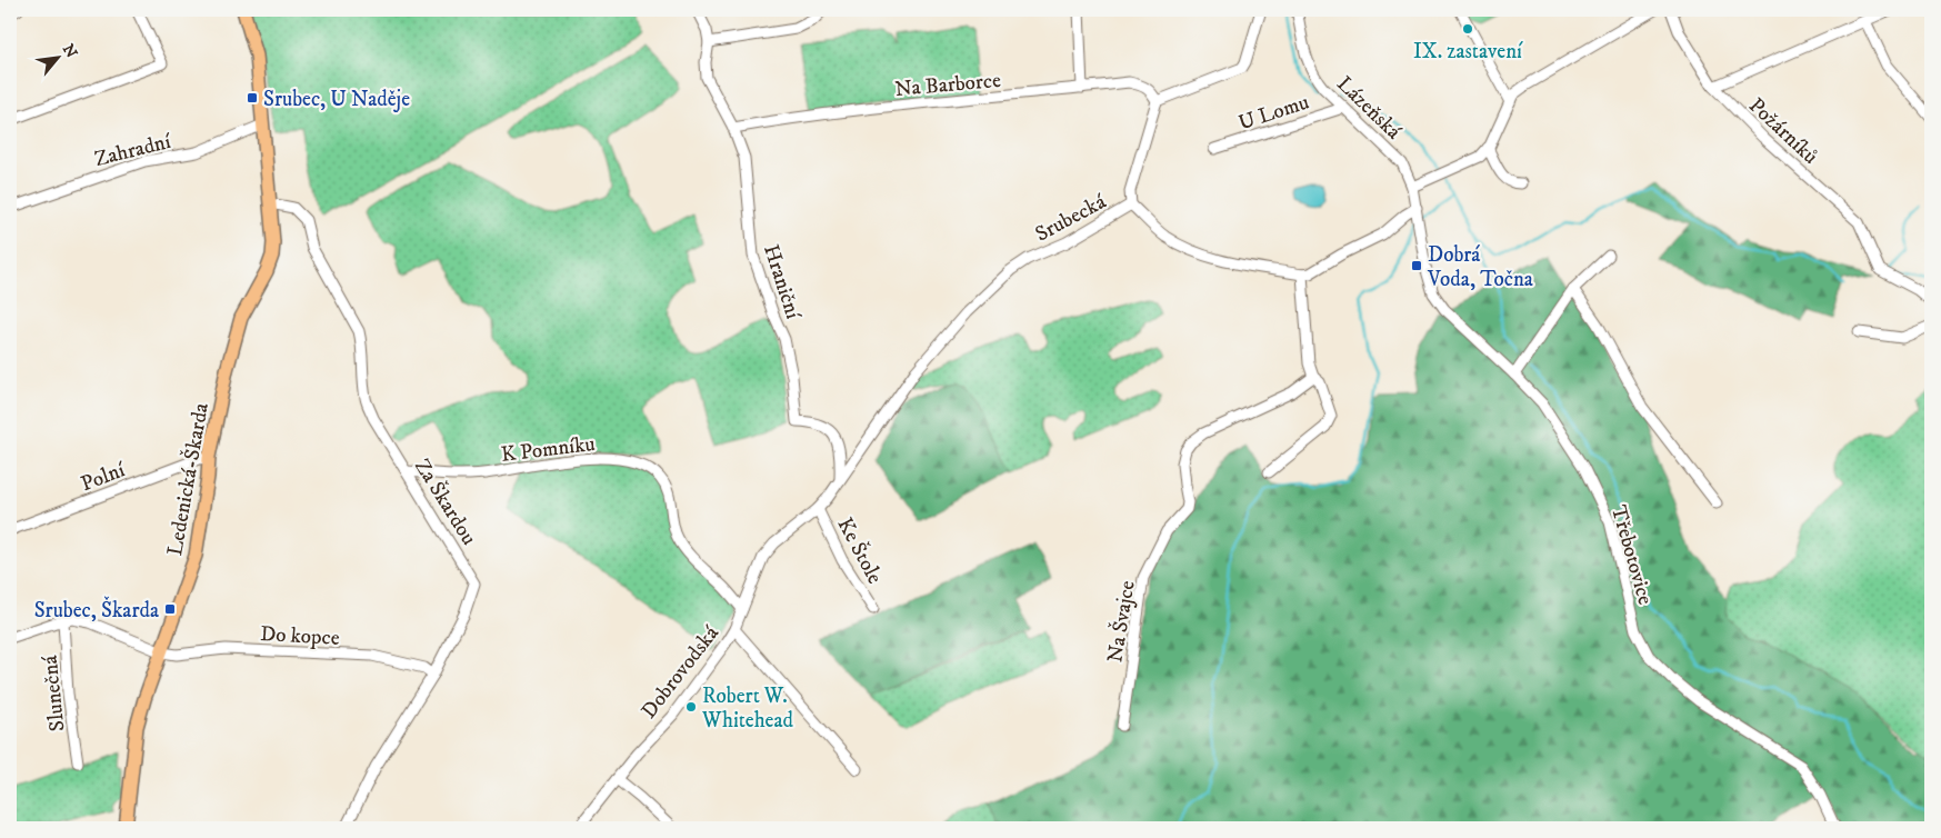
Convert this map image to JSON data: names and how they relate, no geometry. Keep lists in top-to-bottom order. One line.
{"streets":{"main road":["Ledenická-Škarda"],"street":["Na Barborce","Lázeňská","U Lomu","Požárníků","Zahradní","Srubecká","Hraniční","K Pomníku","Polní","Za Škardou","Ke Štole","Třebotovice","Na Švajce","Do kopce","Dobrovodská","Slunečná"]},"crossings":[["Na Barborce","Hraniční"],["Lázeňská","U Lomu"],["Lázeňská","Třebotovice"],["Zahradní","Ledenická-Škarda"],["Srubecká","Dobrovodská"],["Hraniční","Dobrovodská"],["K Pomníku","Za Škardou"],["K Pomníku","Dobrovodská"],["Polní","Ledenická-Škarda"],["Ledenická-Škarda","Za Škardou"],["Ledenická-Škarda","Do kopce"],["Ledenická-Škarda","Slunečná"],["Za Škardou","Do kopce"],["Ke Štole","Dobrovodská"],["Do kopce","Slunečná"]],"places":{"other":["IX. zastavení","Robert W. Whitehead"],"transit":["Srubec, U Naděje","Dobrá Voda, Točna","Srubec, Škarda"]},"north":"top right"}
